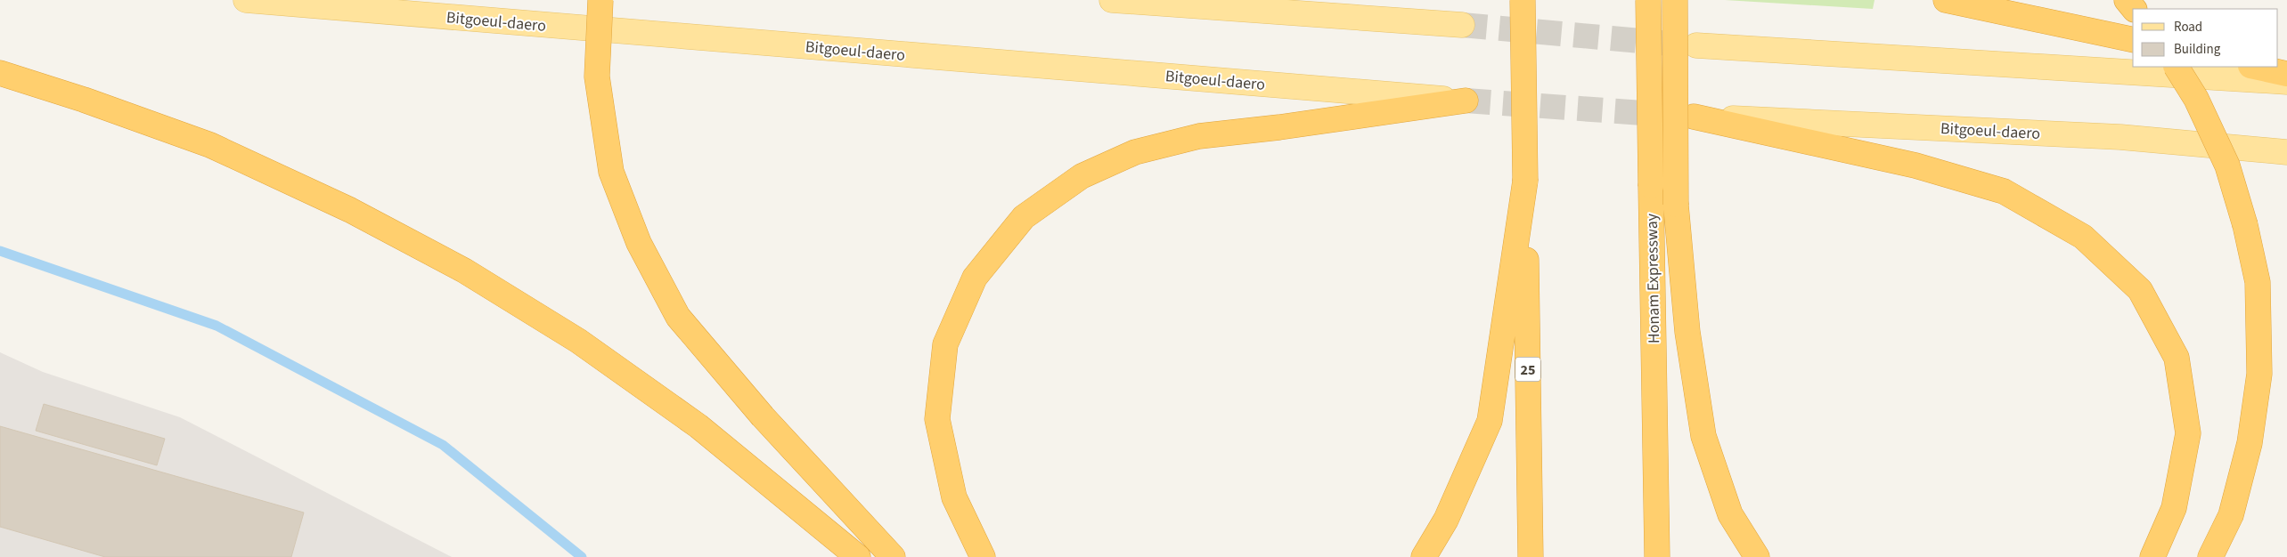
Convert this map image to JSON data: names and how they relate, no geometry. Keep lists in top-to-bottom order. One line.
{"streets":{"highway":["Honam Expressway","25"],"main road":["Bitgoeul-daero"]},"legend":["Road","Building"]}
